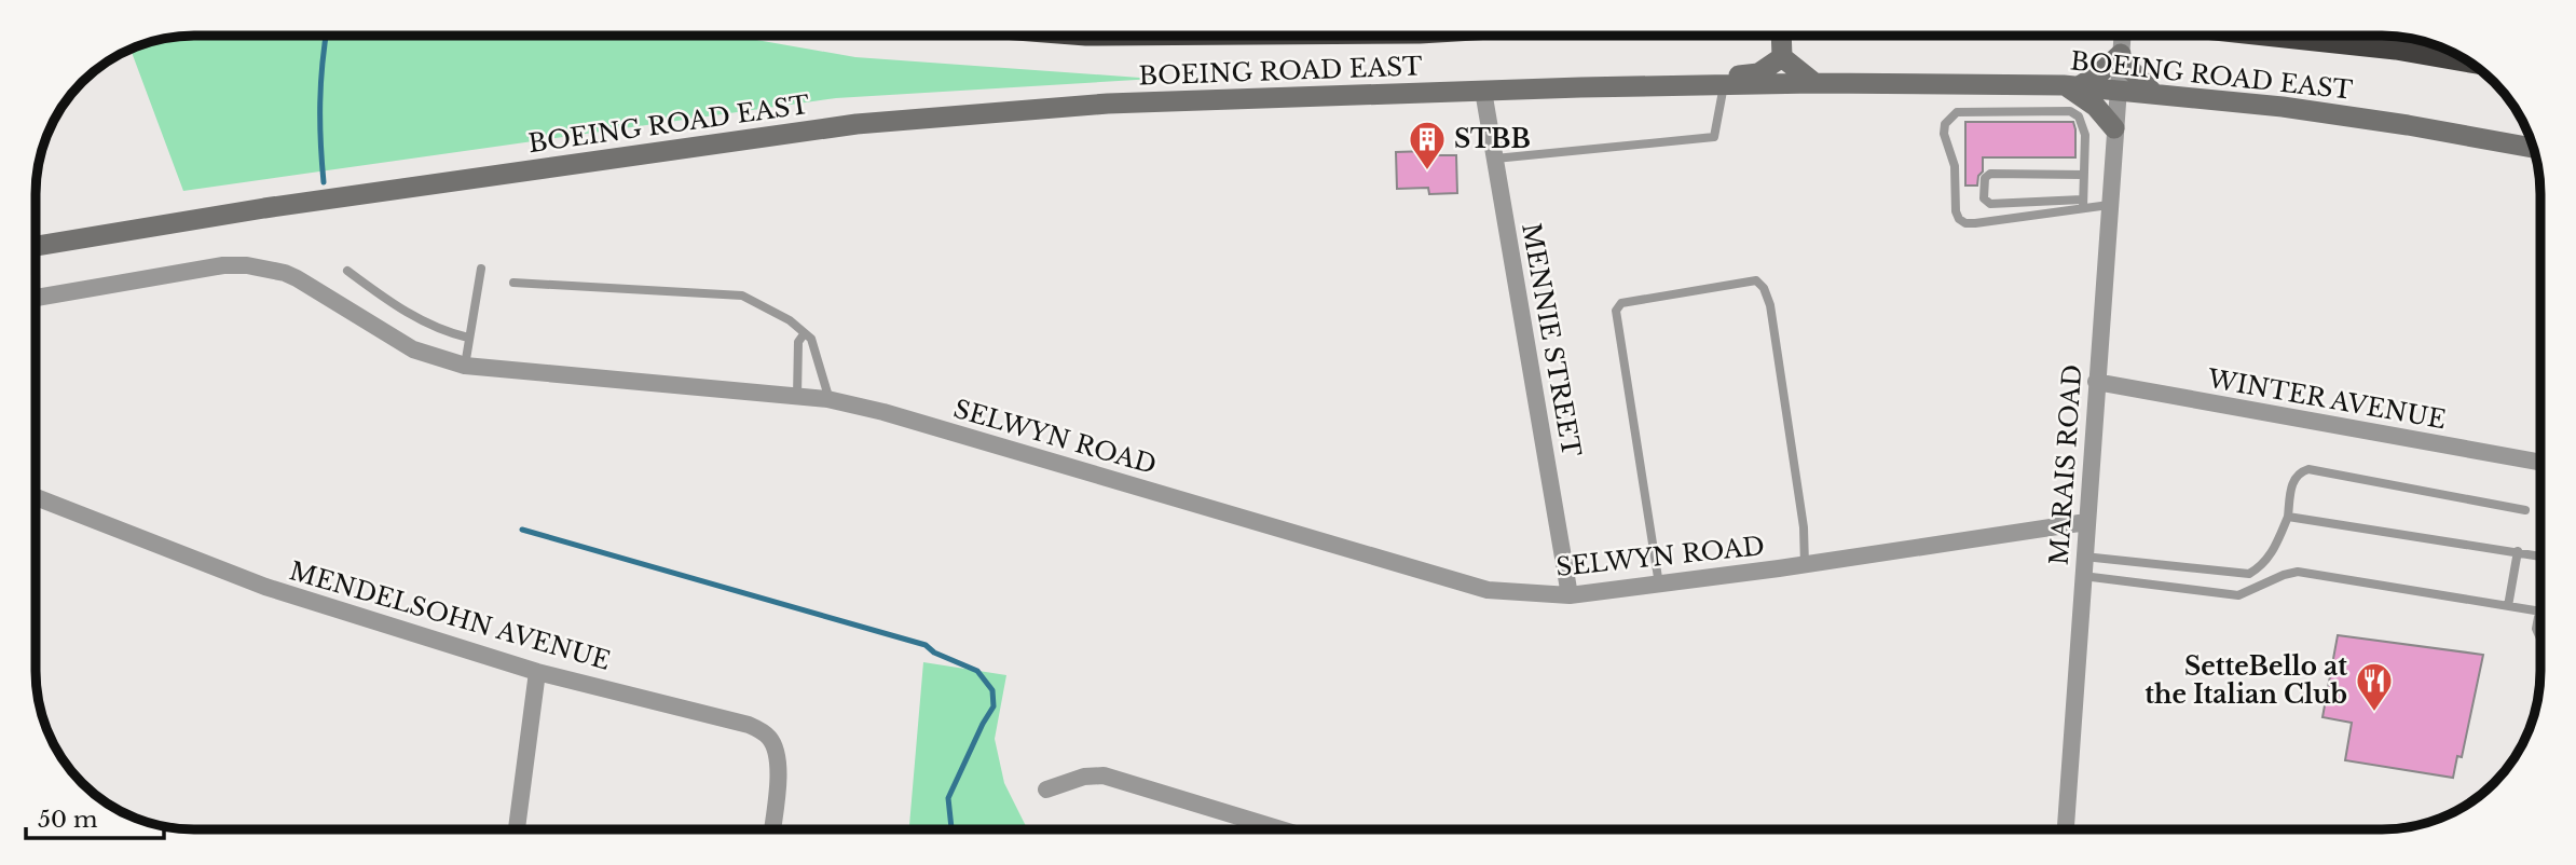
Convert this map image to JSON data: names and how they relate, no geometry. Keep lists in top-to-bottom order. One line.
{"streets":{"main road":["BOEING ROAD EAST"],"street":["MENNIE STREET","WINTER AVENUE","SELWYN ROAD","MARAIS ROAD","MENDELSOHN AVENUE"]},"crossings":[["BOEING ROAD EAST","MENNIE STREET"],["BOEING ROAD EAST","MARAIS ROAD"],["MENNIE STREET","SELWYN ROAD"],["WINTER AVENUE","MARAIS ROAD"],["SELWYN ROAD","MARAIS ROAD"]],"places":{"building":["STBB"],"restaurant":["SetteBello at the Italian Club"]},"scale_bar":"50 m"}
